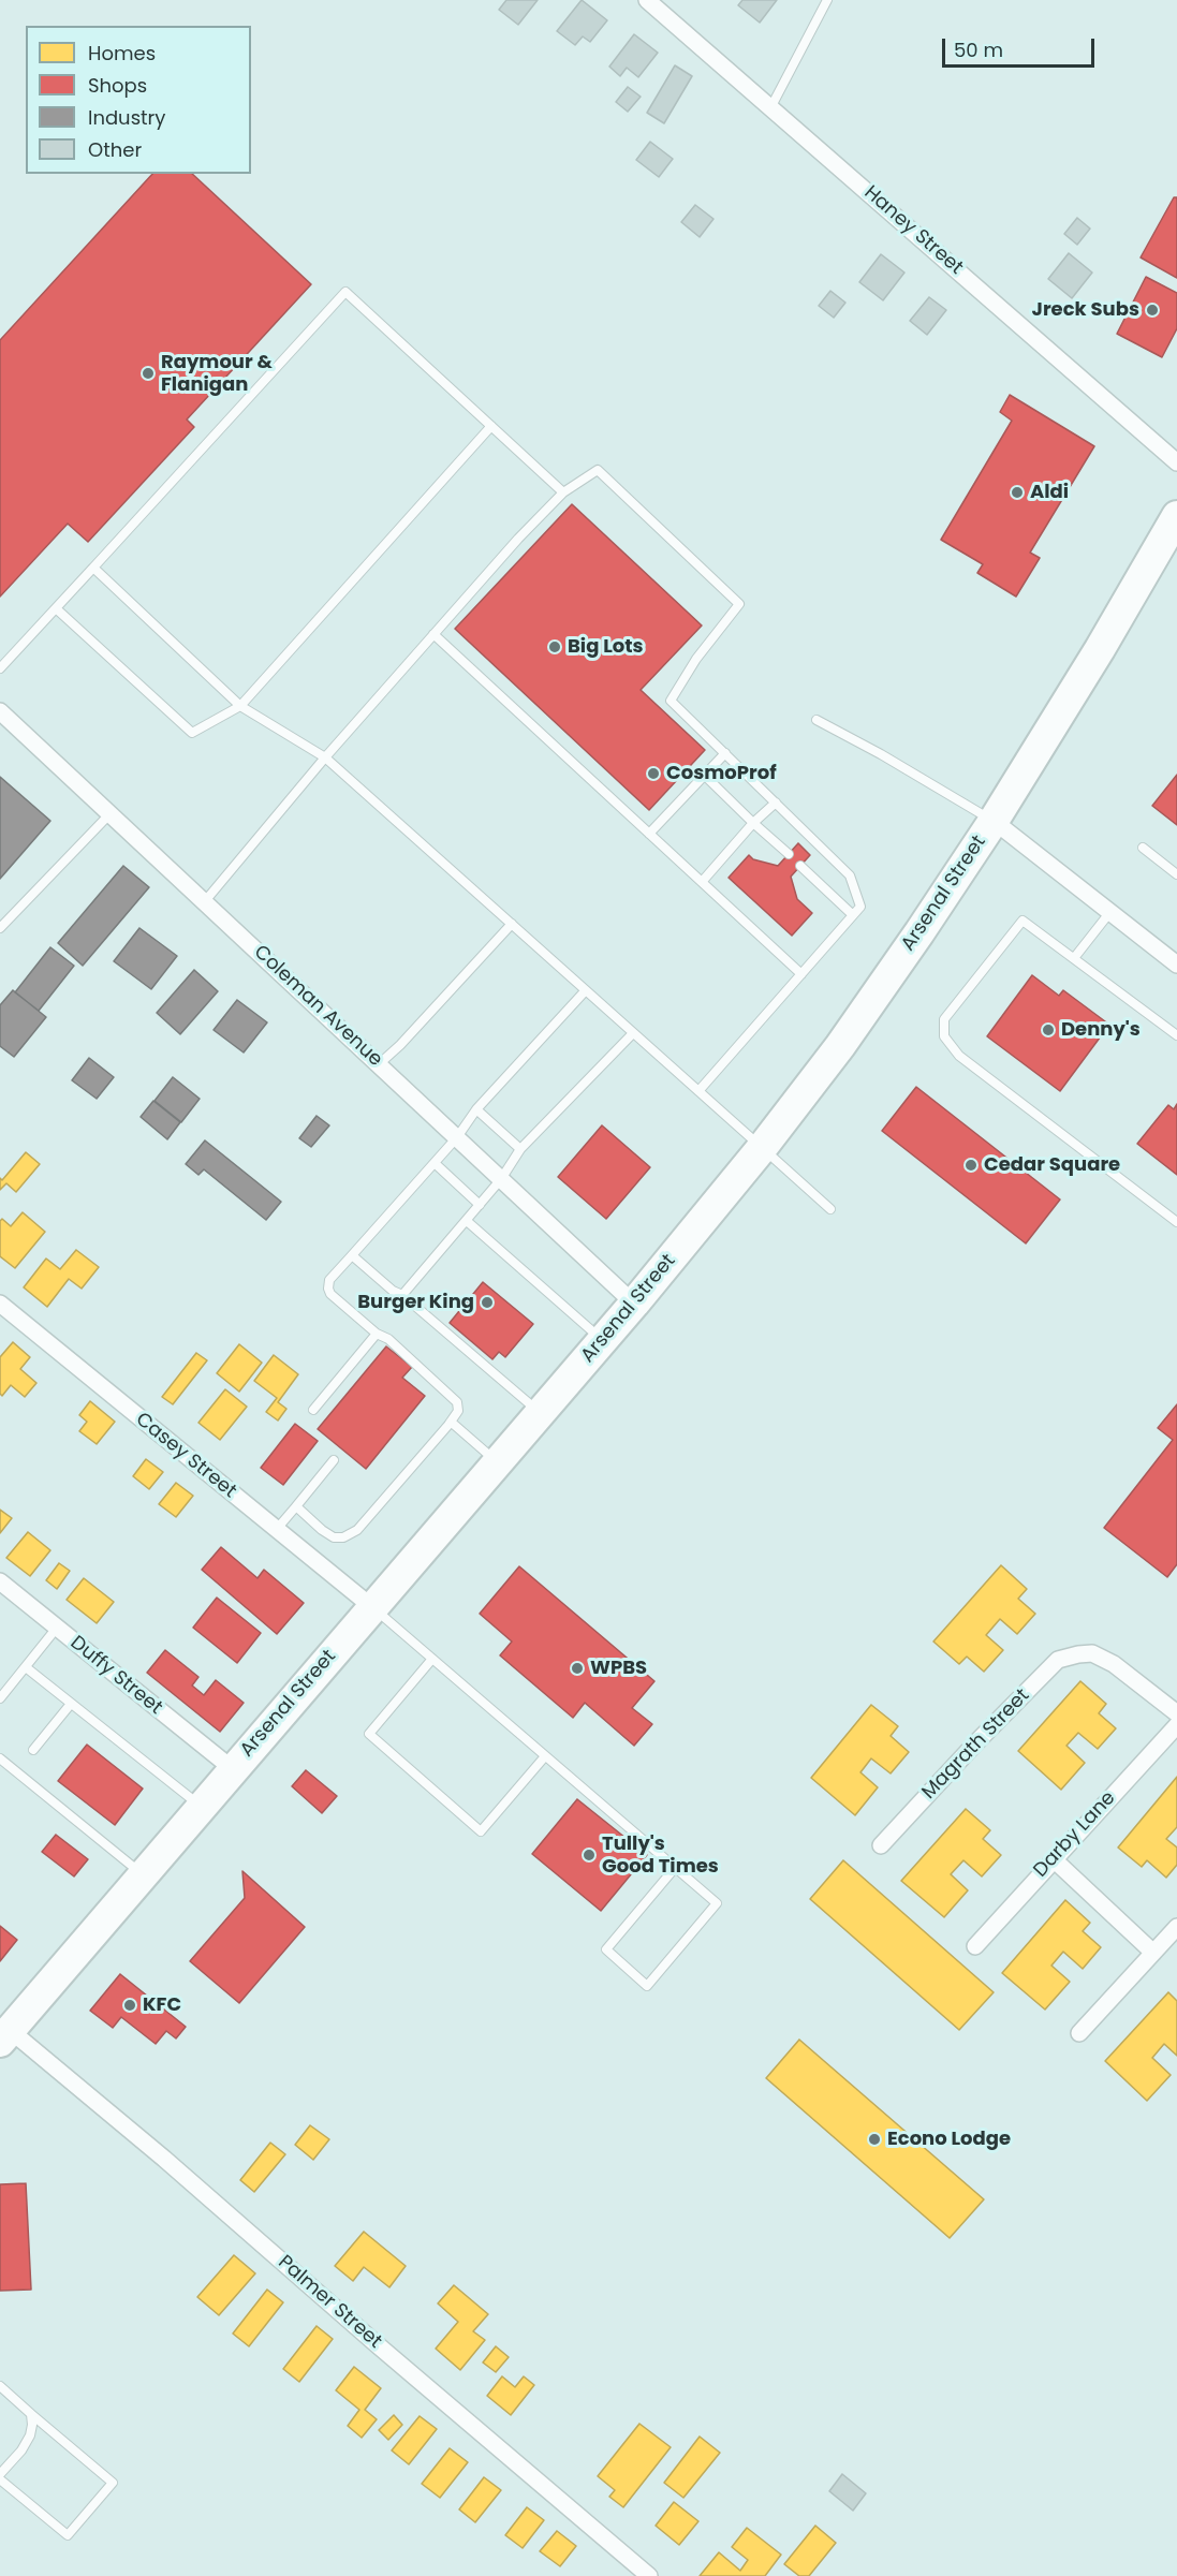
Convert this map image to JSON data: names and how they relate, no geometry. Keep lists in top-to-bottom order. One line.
{"streets":{"highway":["Arsenal Street"],"street":["Haney Street","Coleman Avenue","Casey Street","Duffy Street","Magrath Street","Darby Lane","Palmer Street"]},"crossings":[["Arsenal Street","Coleman Avenue"],["Arsenal Street","Casey Street"],["Arsenal Street","Duffy Street"],["Arsenal Street","Palmer Street"]],"places":["Jreck Subs","Raymour & Flanigan","Aldi","Big Lots","CosmoProf","Denny's","Cedar Square","Burger King","WPBS","Tully's Good Times","KFC","Econo Lodge"],"legend":["Homes","Shops","Industry","Other"],"scale_bar":"50 m"}
